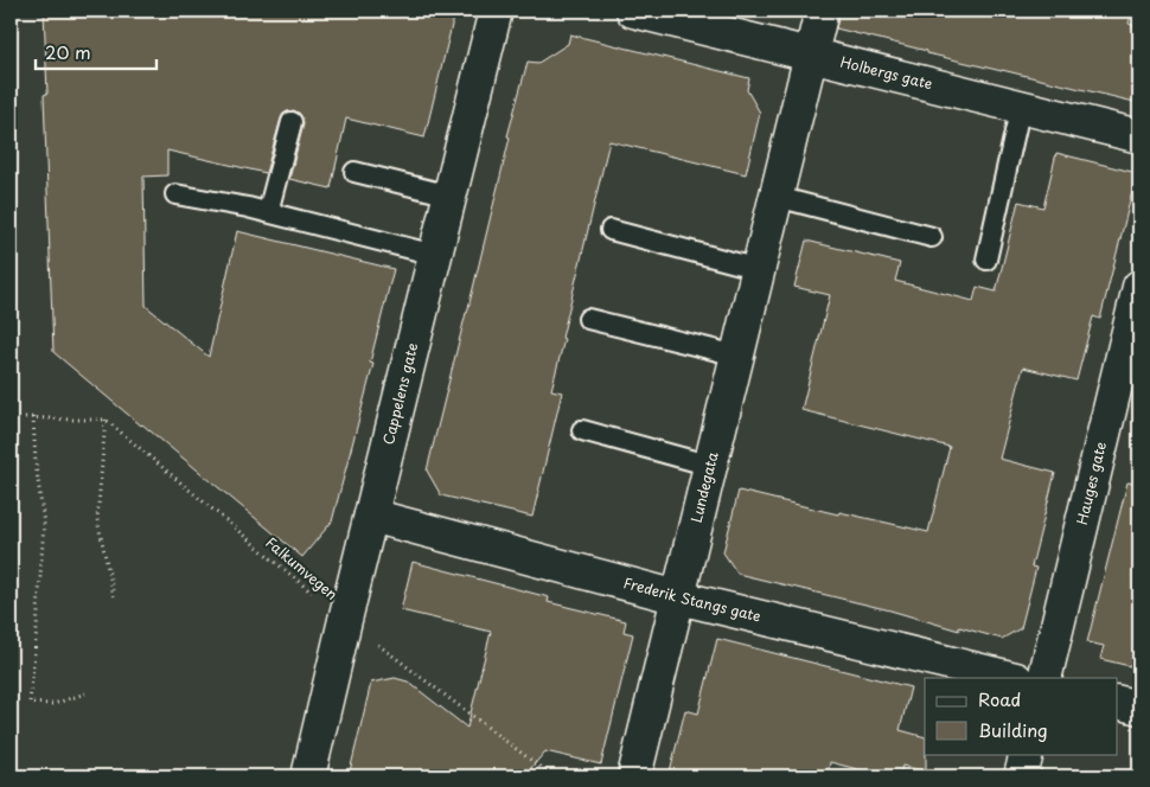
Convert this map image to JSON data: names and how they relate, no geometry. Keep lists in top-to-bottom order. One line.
{"streets":{"street":["Holbergs gate","Cappelens gate","Hauges gate","Lundegata","Frederik Stangs gate"],"path":["Falkumvegen"]},"crossings":[["Holbergs gate","Lundegata"],["Cappelens gate","Falkumvegen"],["Cappelens gate","Frederik Stangs gate"],["Lundegata","Frederik Stangs gate"]],"legend":["Road","Building"],"scale_bar":"20 m"}
